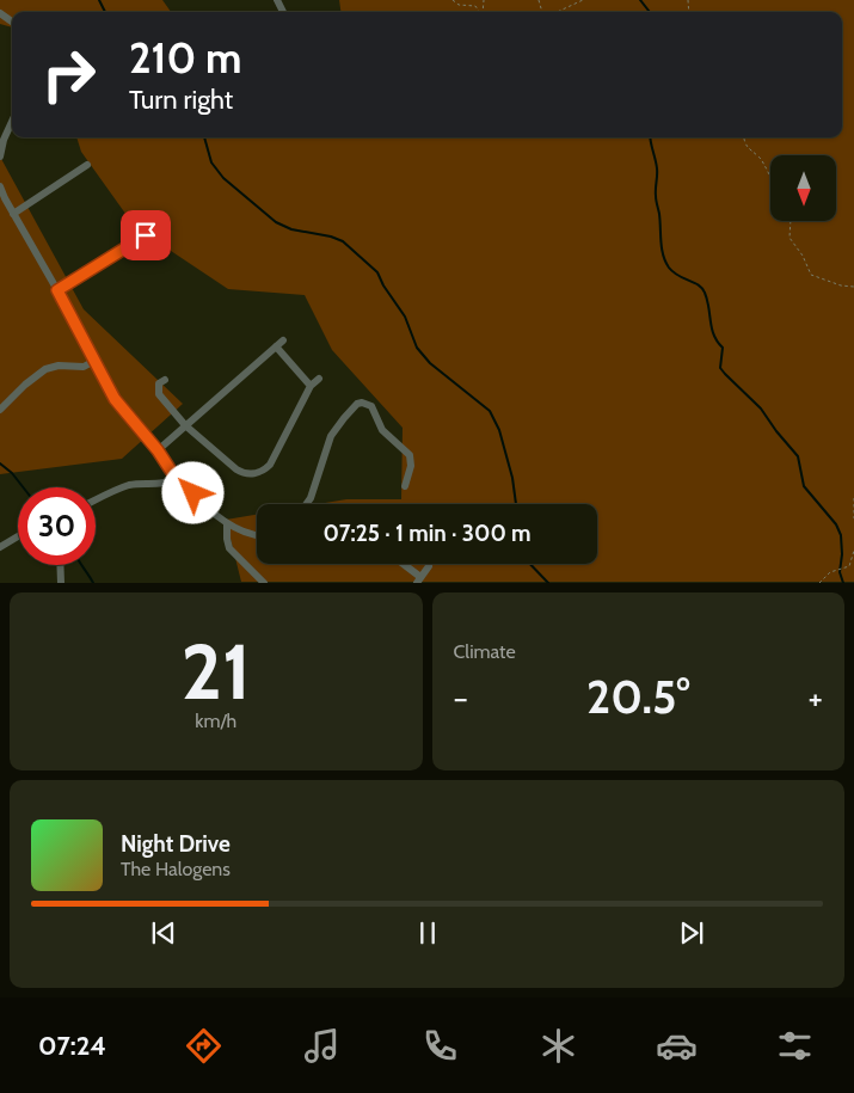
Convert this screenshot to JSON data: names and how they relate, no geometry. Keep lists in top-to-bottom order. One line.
{"north":"bottom","page":{"turn":["210 m","Turn right"],"limit":"30","trip":"07:25 · 1 min · 300 m","tile":[["21","km/h"],"Climate"],"heat":["−","20.5°","+"],"song":["Night Drive","The Halogens"],"tabs":"07:24"}}
